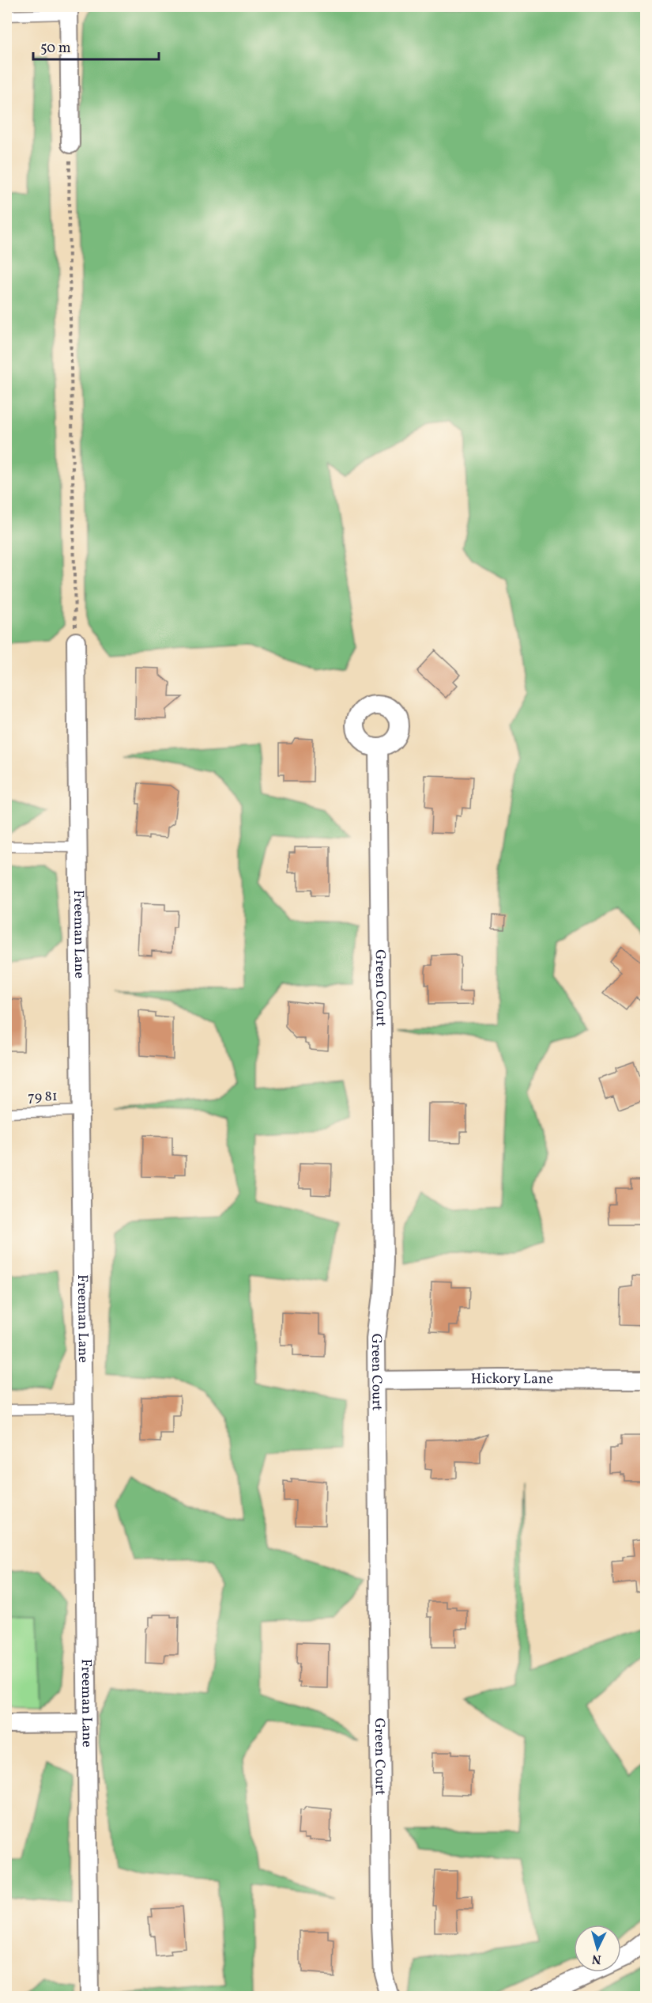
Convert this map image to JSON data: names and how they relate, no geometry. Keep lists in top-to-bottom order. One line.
{"streets":{"street":["Freeman Lane","Green Court","Hickory Lane"],"lane":["79 81"]},"crossings":[["Freeman Lane","79 81"],["Green Court","Hickory Lane"]],"scale_bar":"50 m","north":"bottom"}
